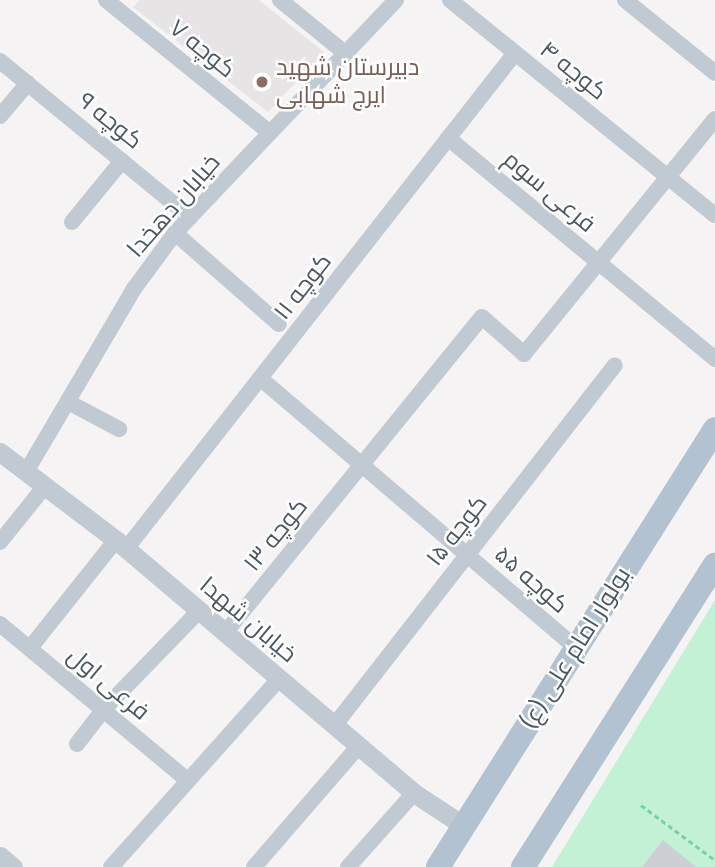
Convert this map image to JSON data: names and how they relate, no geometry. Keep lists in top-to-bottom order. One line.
{"streets":{"main road":["بولوار امام علی (ع)"],"street":["کوچه ۷","کوچه ۴","کوچه ۹","فرعی سوم","خیابان دهخدا","کوچه ۱۱","کوچه ۱۵","کوچه ۱۳","کوچه ۵۵","خیابان شهدا","فرعی اول"]},"crossings":[["کوچه ۷","خیابان دهخدا"],["کوچه ۴","کوچه ۱۱"],["کوچه ۹","خیابان دهخدا"],["فرعی سوم","کوچه ۱۱"],["فرعی سوم","کوچه ۱۳"],["فرعی سوم","کوچه ۵۵"],["خیابان دهخدا","خیابان شهدا"],["کوچه ۱۱","خیابان شهدا"],["کوچه ۱۱","فرعی اول"],["کوچه ۱۵","کوچه ۵۵"],["کوچه ۱۵","خیابان شهدا"],["کوچه ۱۳","کوچه ۵۵"],["کوچه ۱۳","خیابان شهدا"],["کوچه ۵۵","بولوار امام علی (ع)"],["خیابان شهدا","بولوار امام علی (ع)"]],"places":["دبیرستان شهید ایرج شهابی"]}
